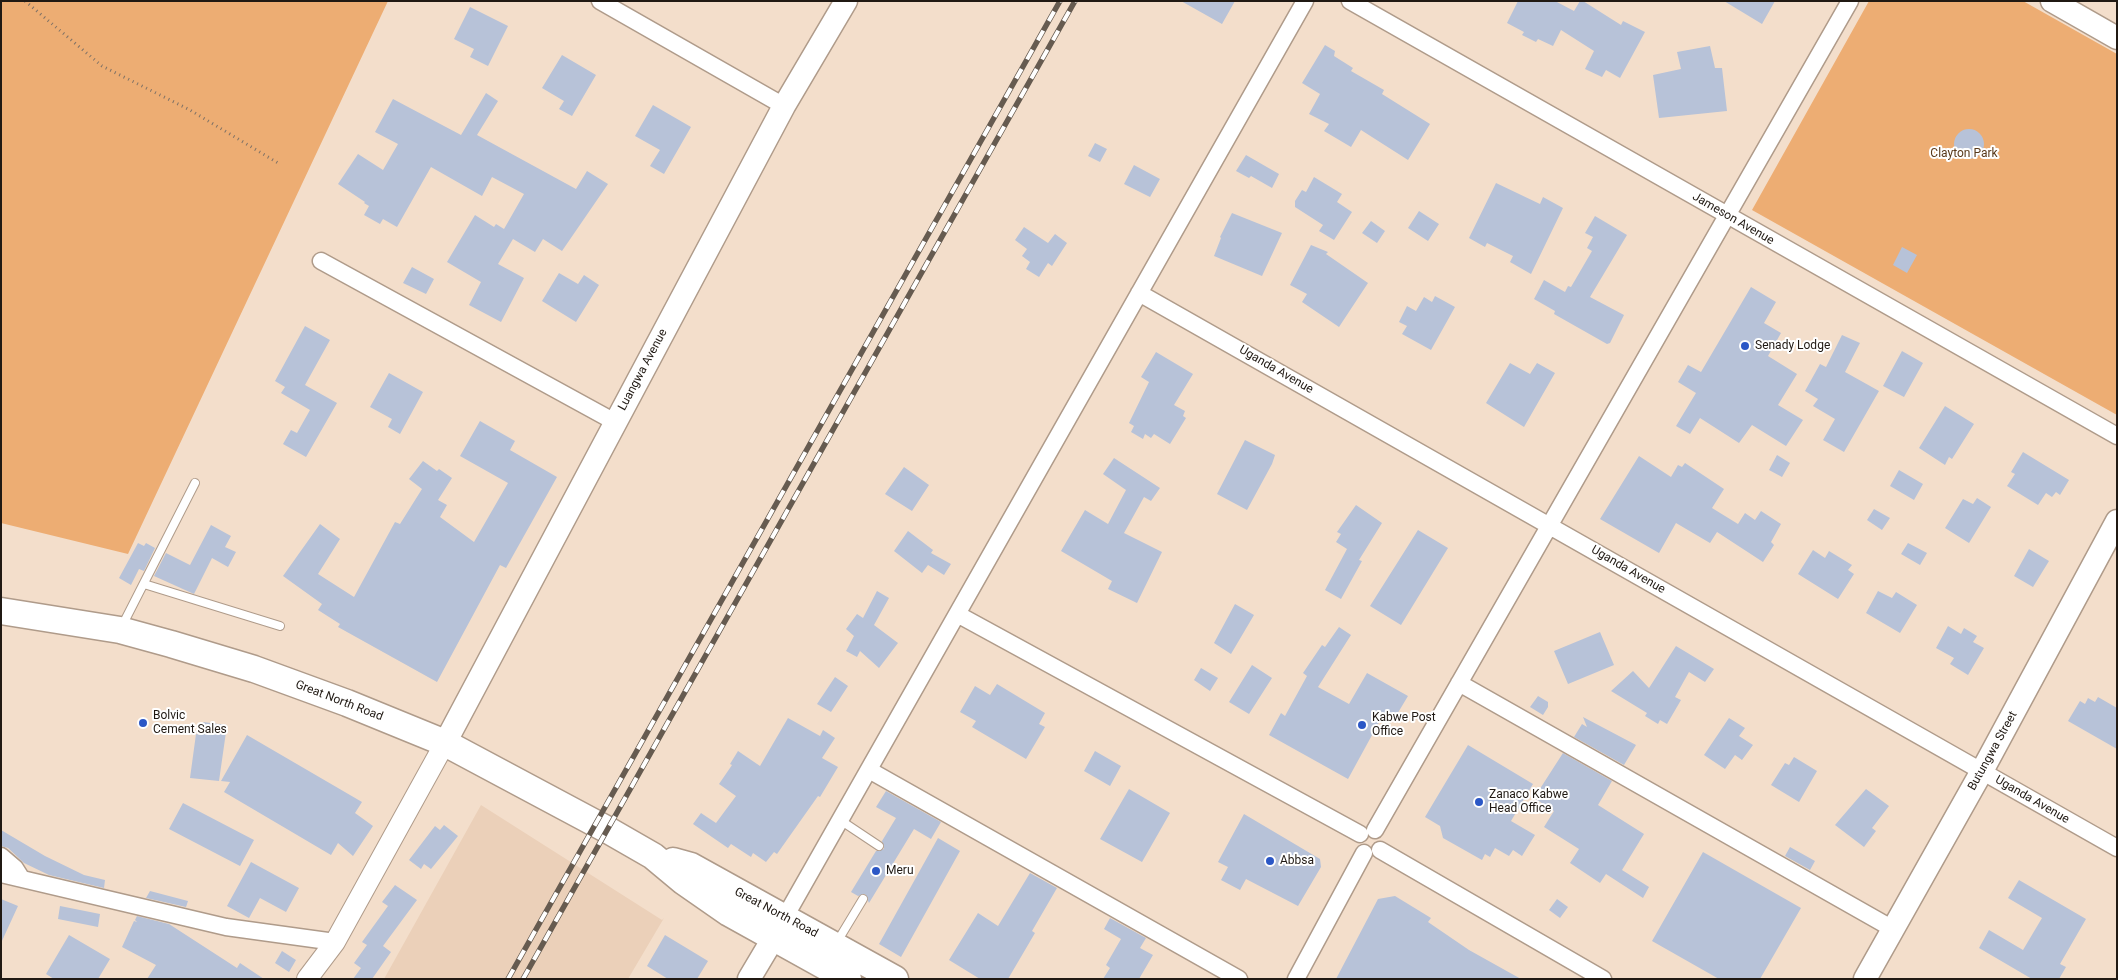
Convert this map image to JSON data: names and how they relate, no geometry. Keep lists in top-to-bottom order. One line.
{"streets":{"highway":["Great North Road"],"main road":["Luangwa Avenue","Butungwa Street"],"street":["Jameson Avenue","Uganda Avenue"]},"crossings":[["Luangwa Avenue","Great North Road"],["Uganda Avenue","Butungwa Street"]],"parks":["Clayton Park"],"places":["Senady Lodge","Bolvic Cement Sales","Kabwe Post Office","Zanaco Kabwe Head Office","Abbsa","Meru"]}
